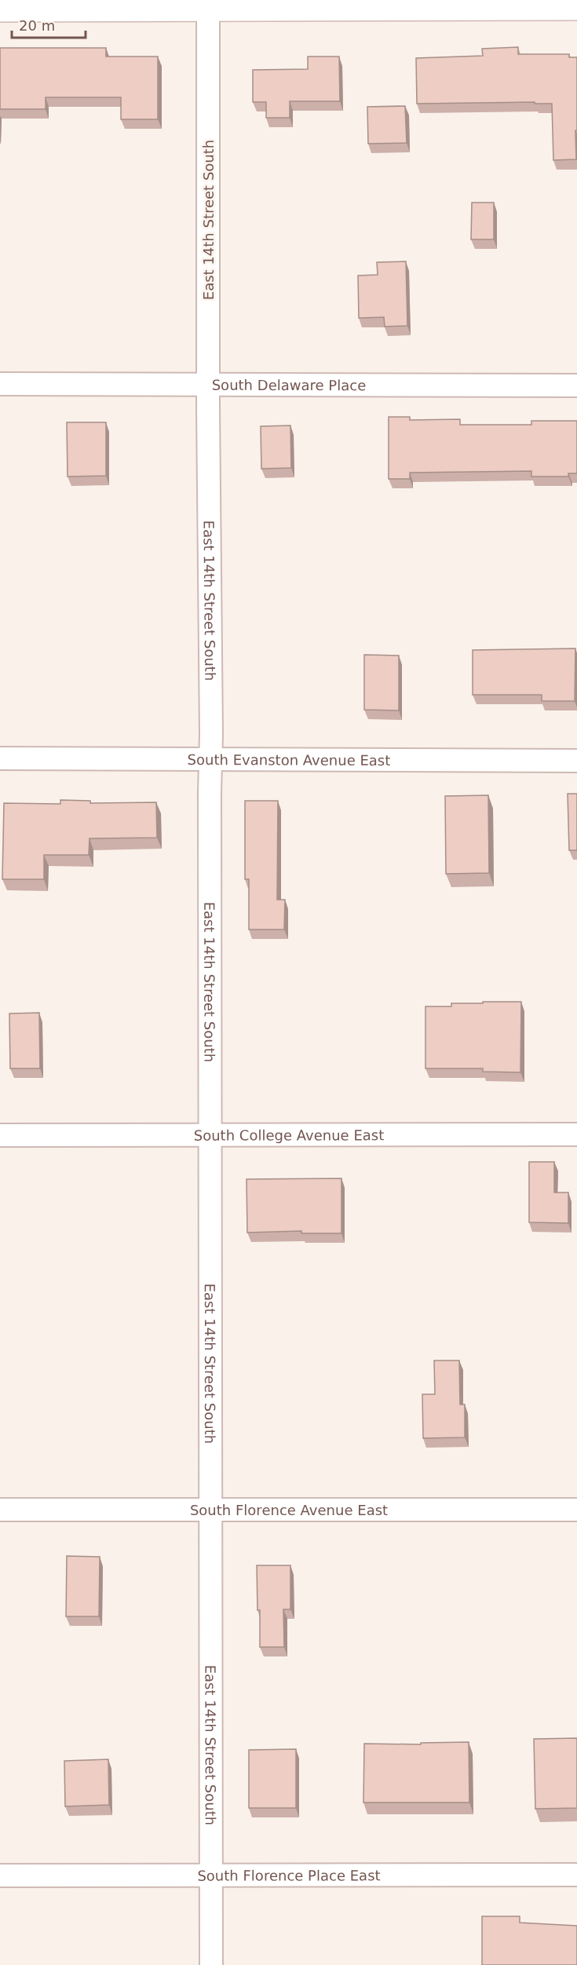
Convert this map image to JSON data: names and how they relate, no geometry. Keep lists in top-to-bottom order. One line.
{"streets":{"street":["East 14th Street South","South Delaware Place","South Evanston Avenue East","South College Avenue East","South Florence Avenue East","South Florence Place East"]},"crossings":[["East 14th Street South","South Delaware Place"],["East 14th Street South","South Evanston Avenue East"],["East 14th Street South","South College Avenue East"],["East 14th Street South","South Florence Avenue East"],["East 14th Street South","South Florence Place East"]],"scale_bar":"20 m"}
